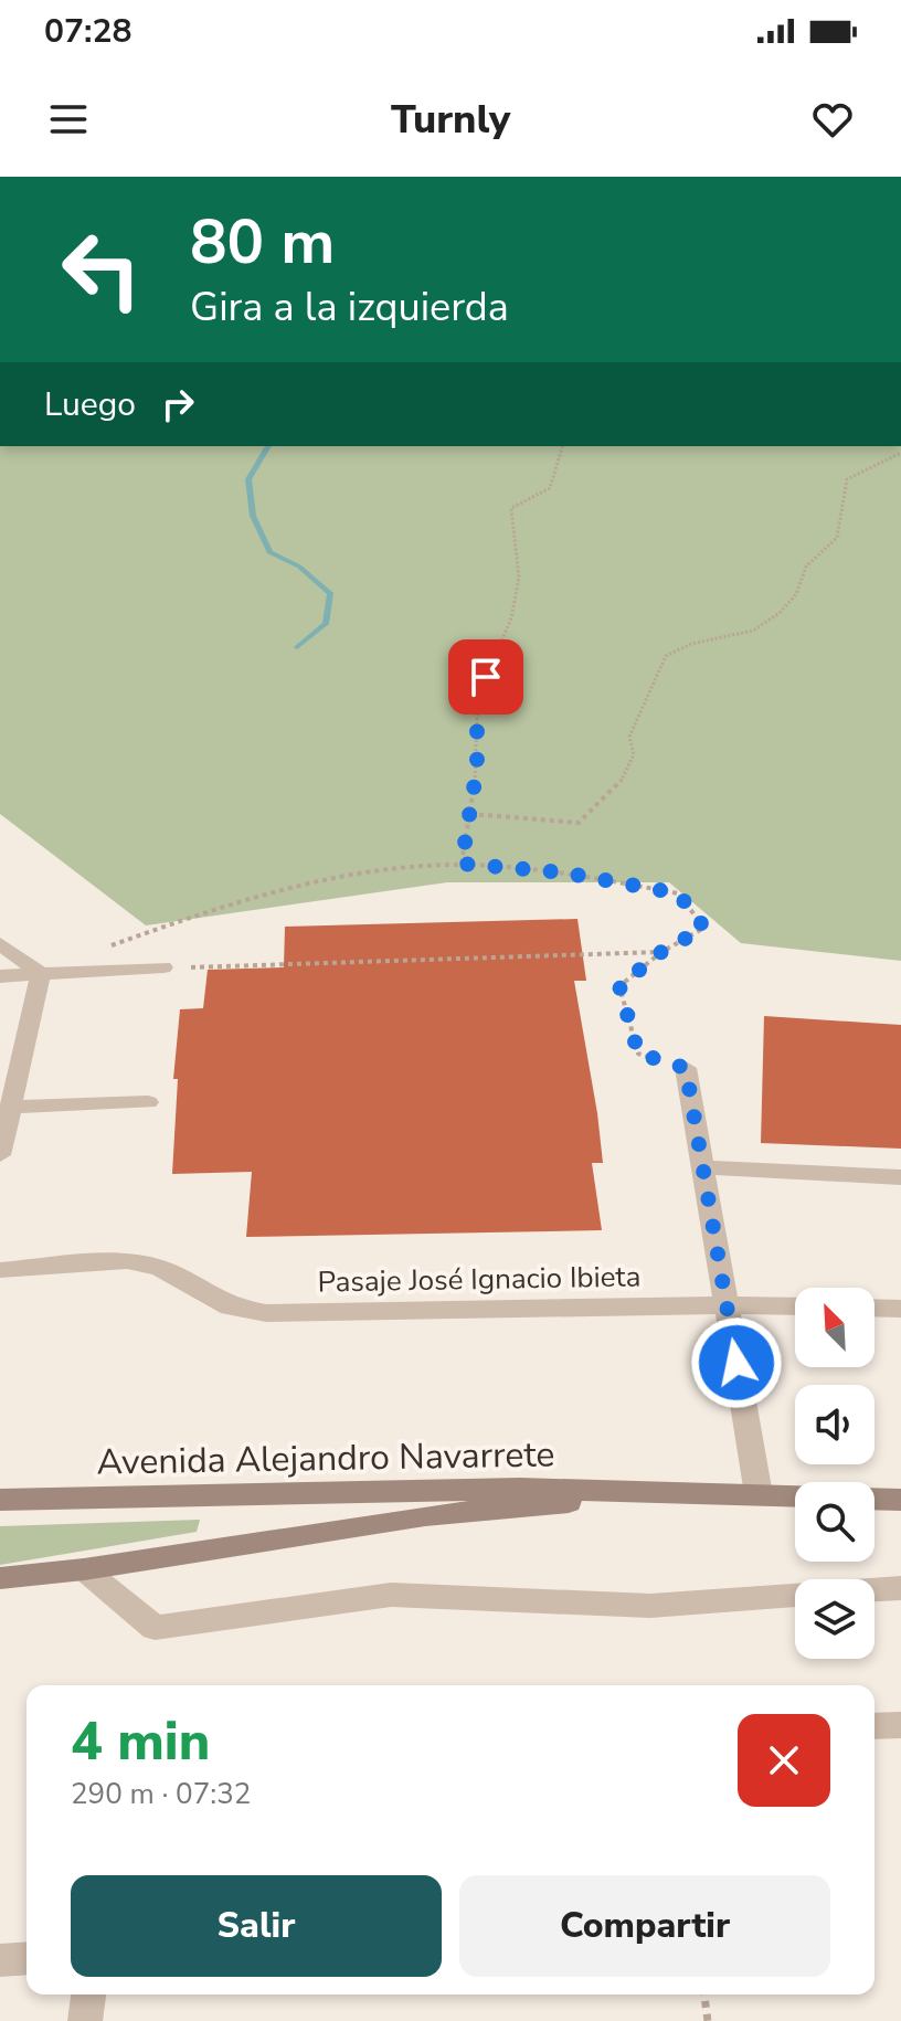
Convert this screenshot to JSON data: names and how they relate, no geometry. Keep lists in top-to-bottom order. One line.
{"streets":{"street":["Pasaje José Ignacio Ibieta","Avenida Alejandro Navarrete"]},"north":"top left","page":{"status":"07:28","header":"Turnly","turn":["80 m","Gira a la izquierda"],"then":"Luego","heading":["4 min","290 m · 07:32"],"buttons":["Salir","Compartir"]}}
